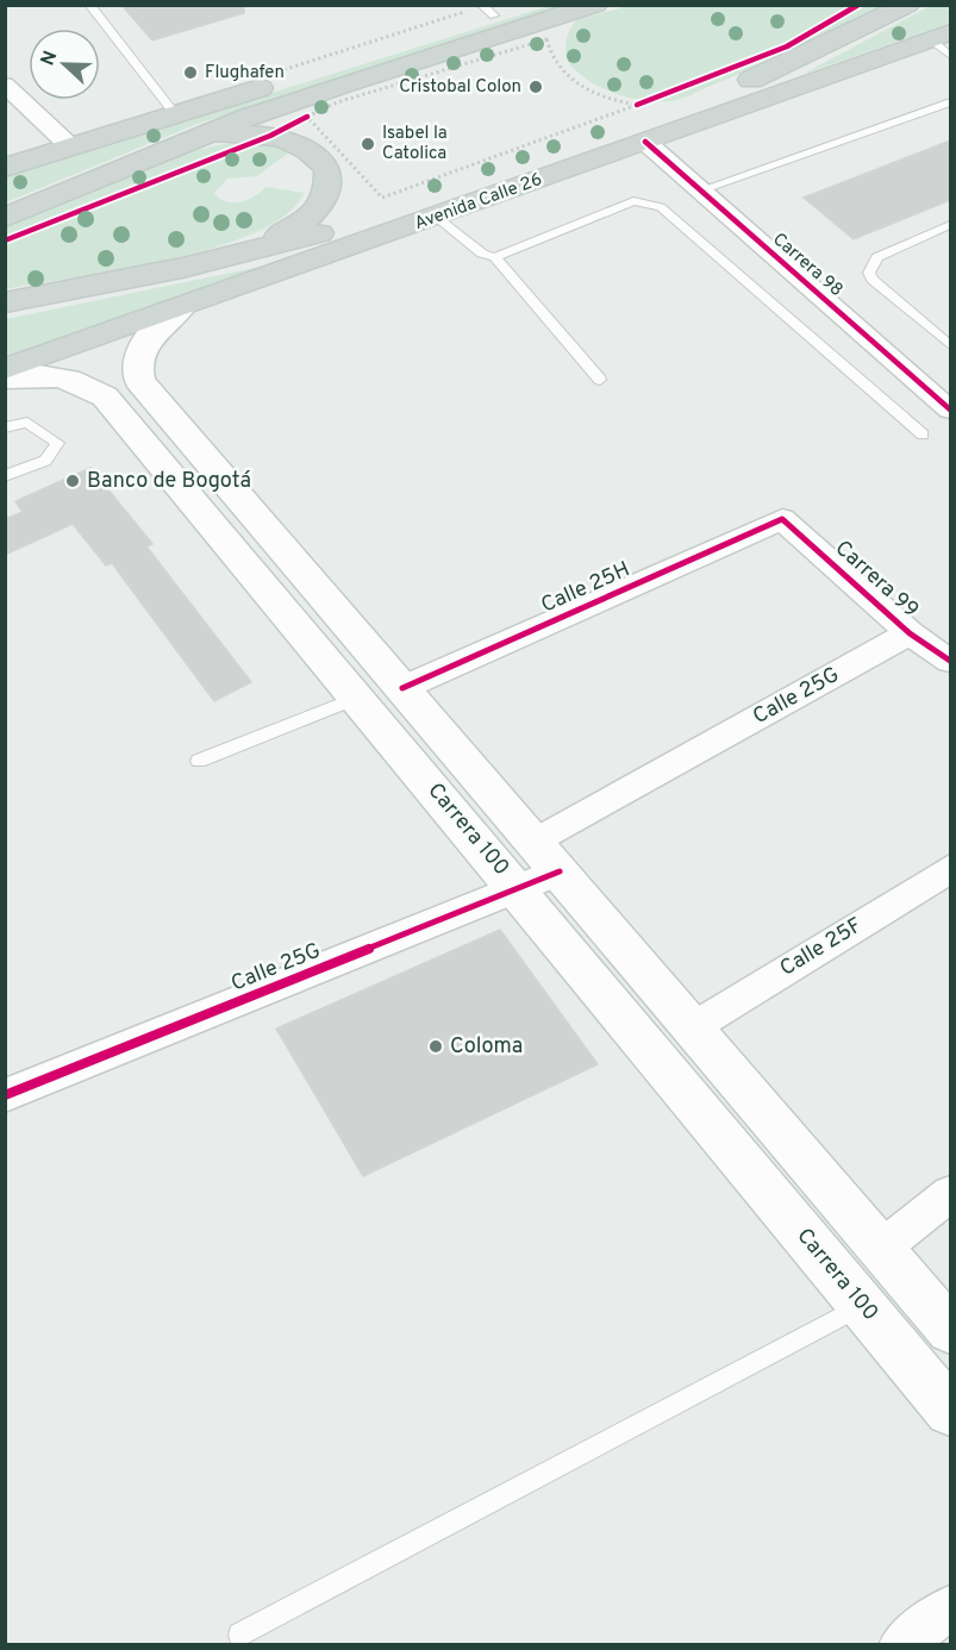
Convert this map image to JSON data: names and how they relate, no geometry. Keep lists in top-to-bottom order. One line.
{"streets":{"main road":["Avenida Calle 26","Carrera 100"],"street":["Carrera 98","Carrera 99","Calle 25H","Calle 25G","Calle 25F"]},"crossings":[["Avenida Calle 26","Carrera 98"],["Avenida Calle 26","Carrera 100"],["Carrera 99","Calle 25H"],["Carrera 99","Calle 25G"],["Calle 25H","Carrera 100"],["Calle 25G","Carrera 100"],["Carrera 100","Calle 25F"]],"places":["Flughafen","Cristobal Colon","Isabel la Catolica","Banco de Bogotá","Coloma"],"north":"left"}
